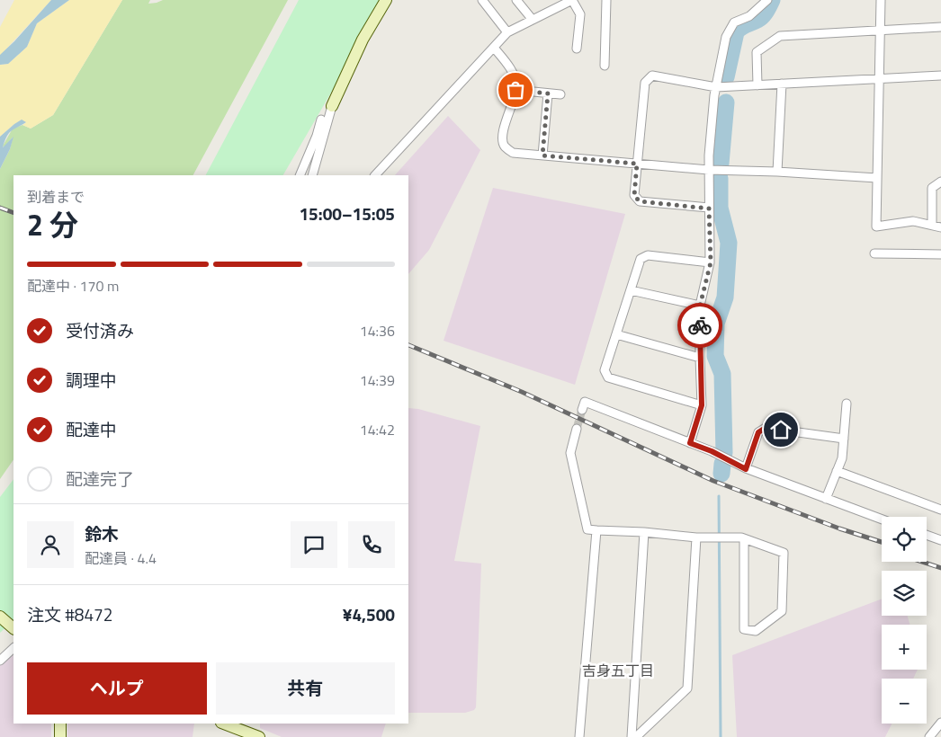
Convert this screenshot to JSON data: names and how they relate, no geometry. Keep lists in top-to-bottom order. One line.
{"districts":["吉身五丁目"],"page":{"heading":["2 分","到着まで","15:00–15:05"],"panel":["鈴木","配達員 · 4.4","注文 #8472","¥4,500"],"bar":"配達中 · 170 m","list":[["受付済み","14:36"],["調理中","14:39"],["配達中","14:42"],"配達完了"],"map_buttons":["+","−"],"buttons":["ヘルプ","共有"]}}
